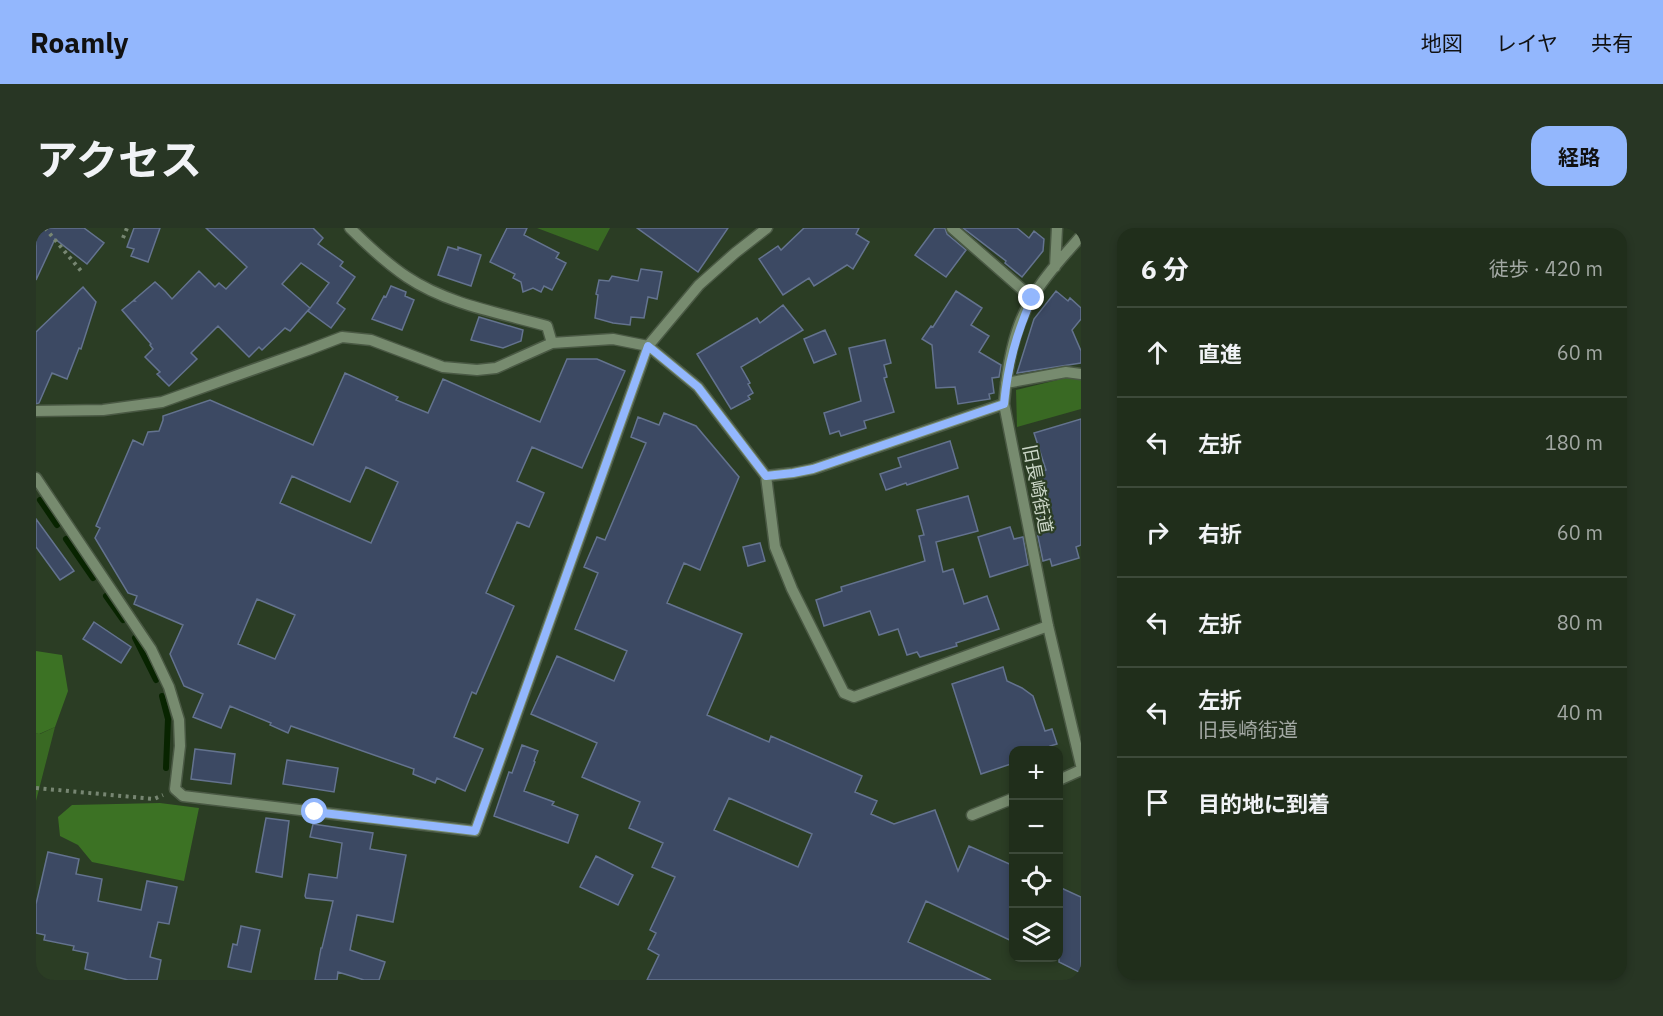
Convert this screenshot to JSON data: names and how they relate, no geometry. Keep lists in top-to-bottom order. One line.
{"streets":{"street":["旧長崎街道"]},"page":{"header":"Roamly","nav":["地図","レイヤ","共有"],"title":"アクセス","buttons":"経路","heading":["6 分","徒歩 · 420 m"],"list":[["直進","60 m"],["左折","180 m"],["右折","60 m"],["左折","80 m"],["左折","旧長崎街道","40 m"],"目的地に到着"],"map_buttons":["+","−"]}}
